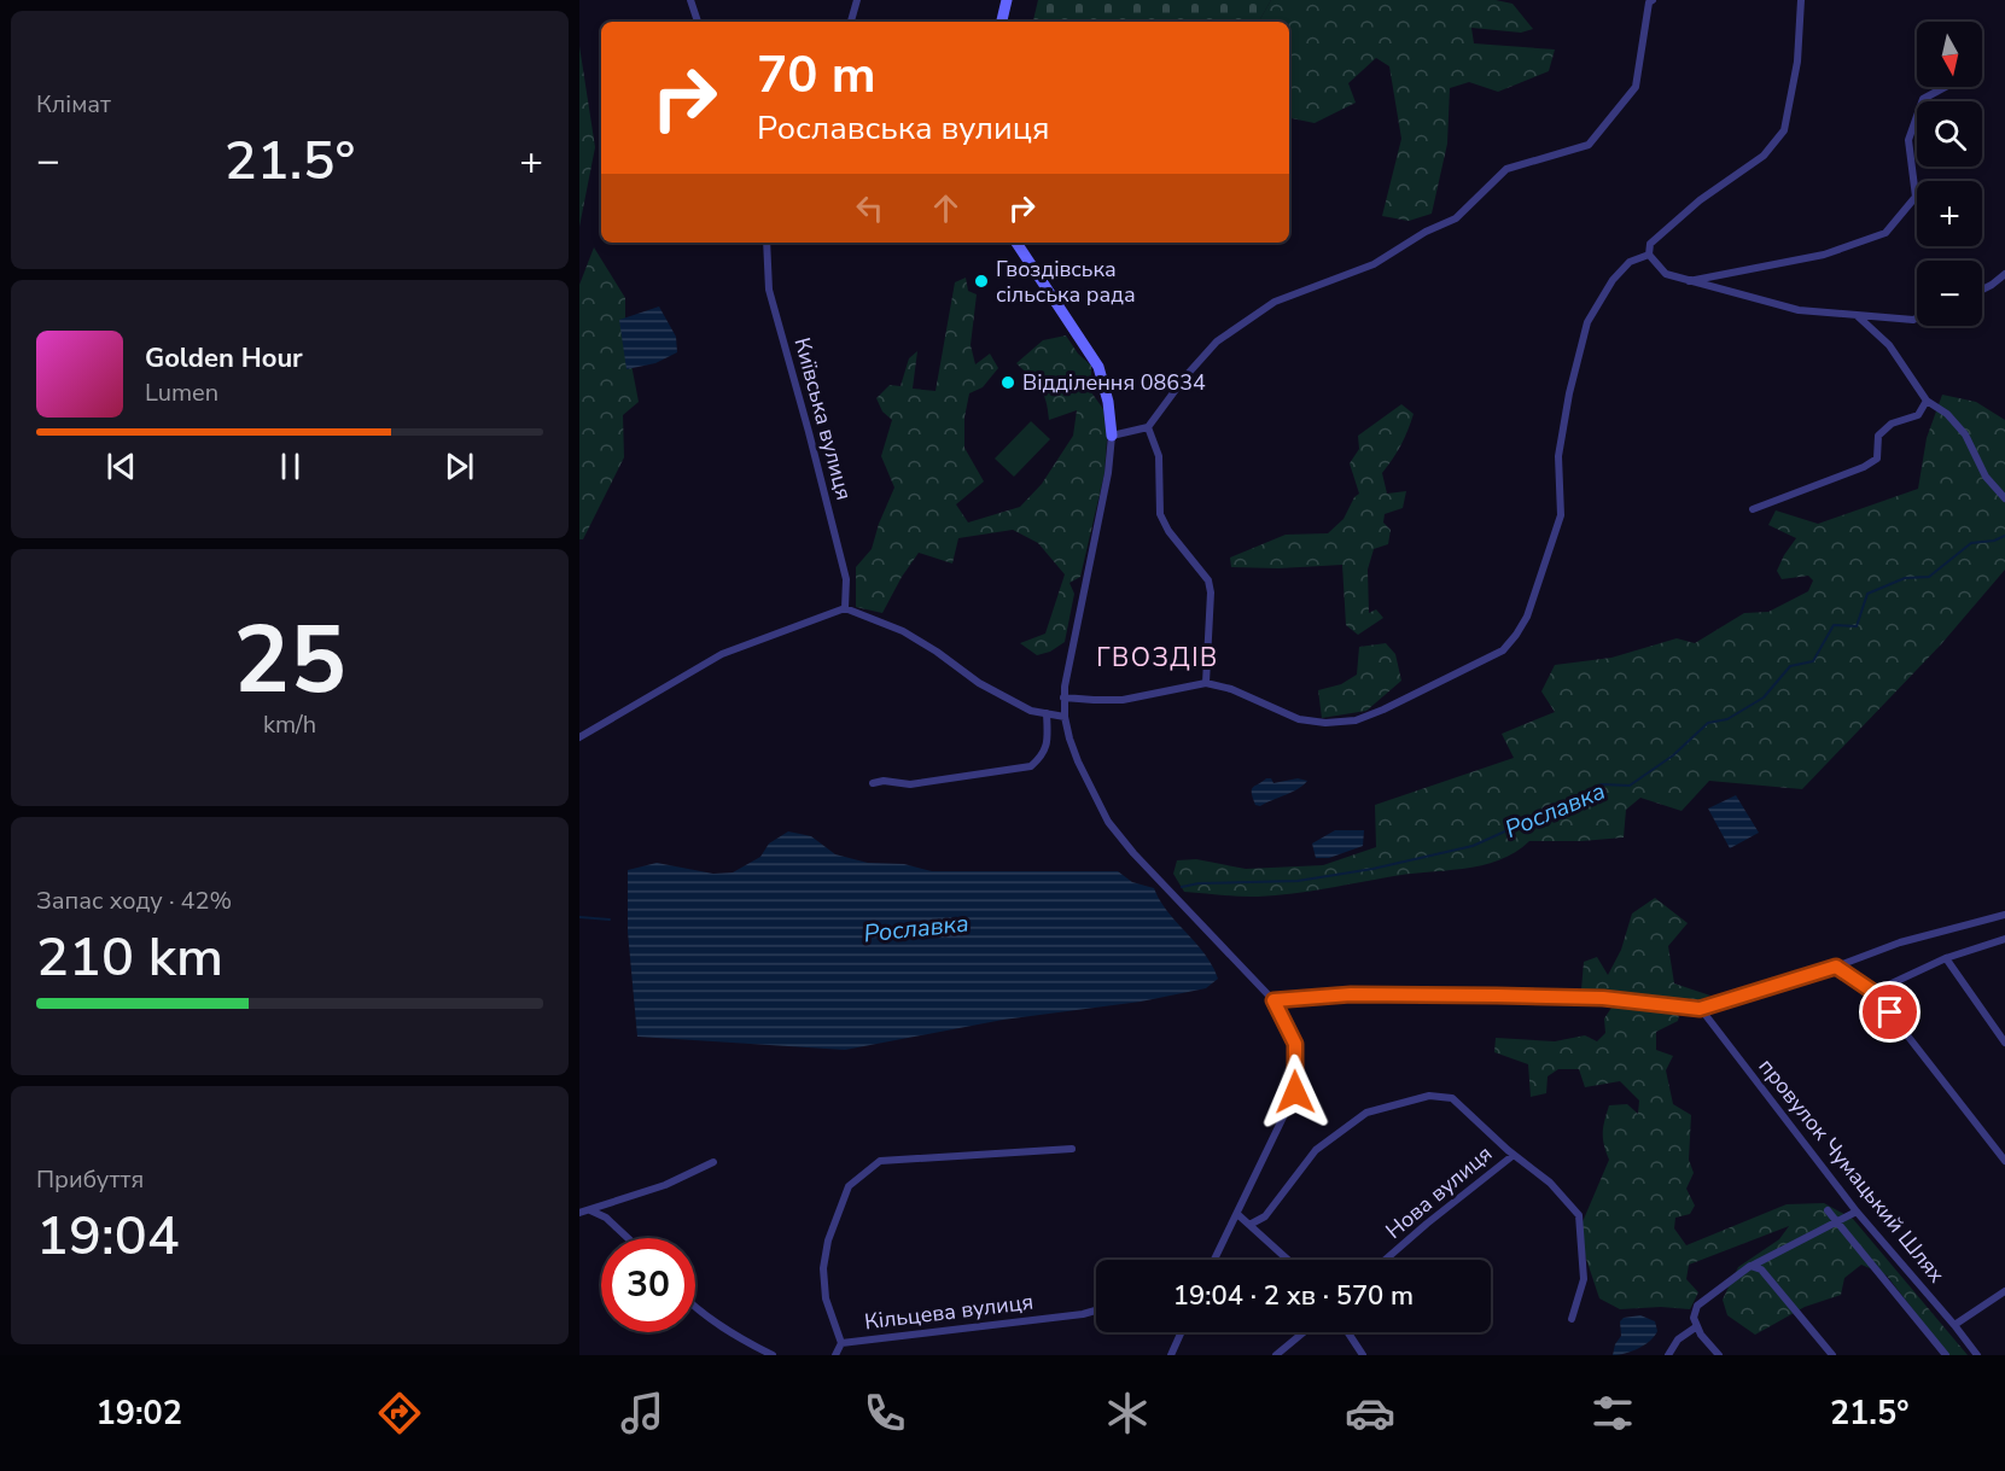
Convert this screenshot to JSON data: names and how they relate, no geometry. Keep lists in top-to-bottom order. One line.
{"streets":{"street":["Київська вулиця","провулок Чумацький Шлях","Нова вулиця","Кільцева вулиця"]},"districts":["ГВОЗДІВ"],"water":["Рославка"],"places":["Гвоздівська сільська рада","Відділення 08634"],"north":"bottom","page":{"tile":["Клімат",["25","km/h"],["Запас ходу · 42%","210 km"],["Прибуття","19:04"]],"map_buttons":["+","−"],"turn":["70 m","Рославська вулиця"],"heat":["−","21.5°","+"],"song":["Golden Hour","Lumen"],"limit":"30","trip":"19:04 · 2 хв · 570 m","tabs":["19:02","21.5°"]}}
